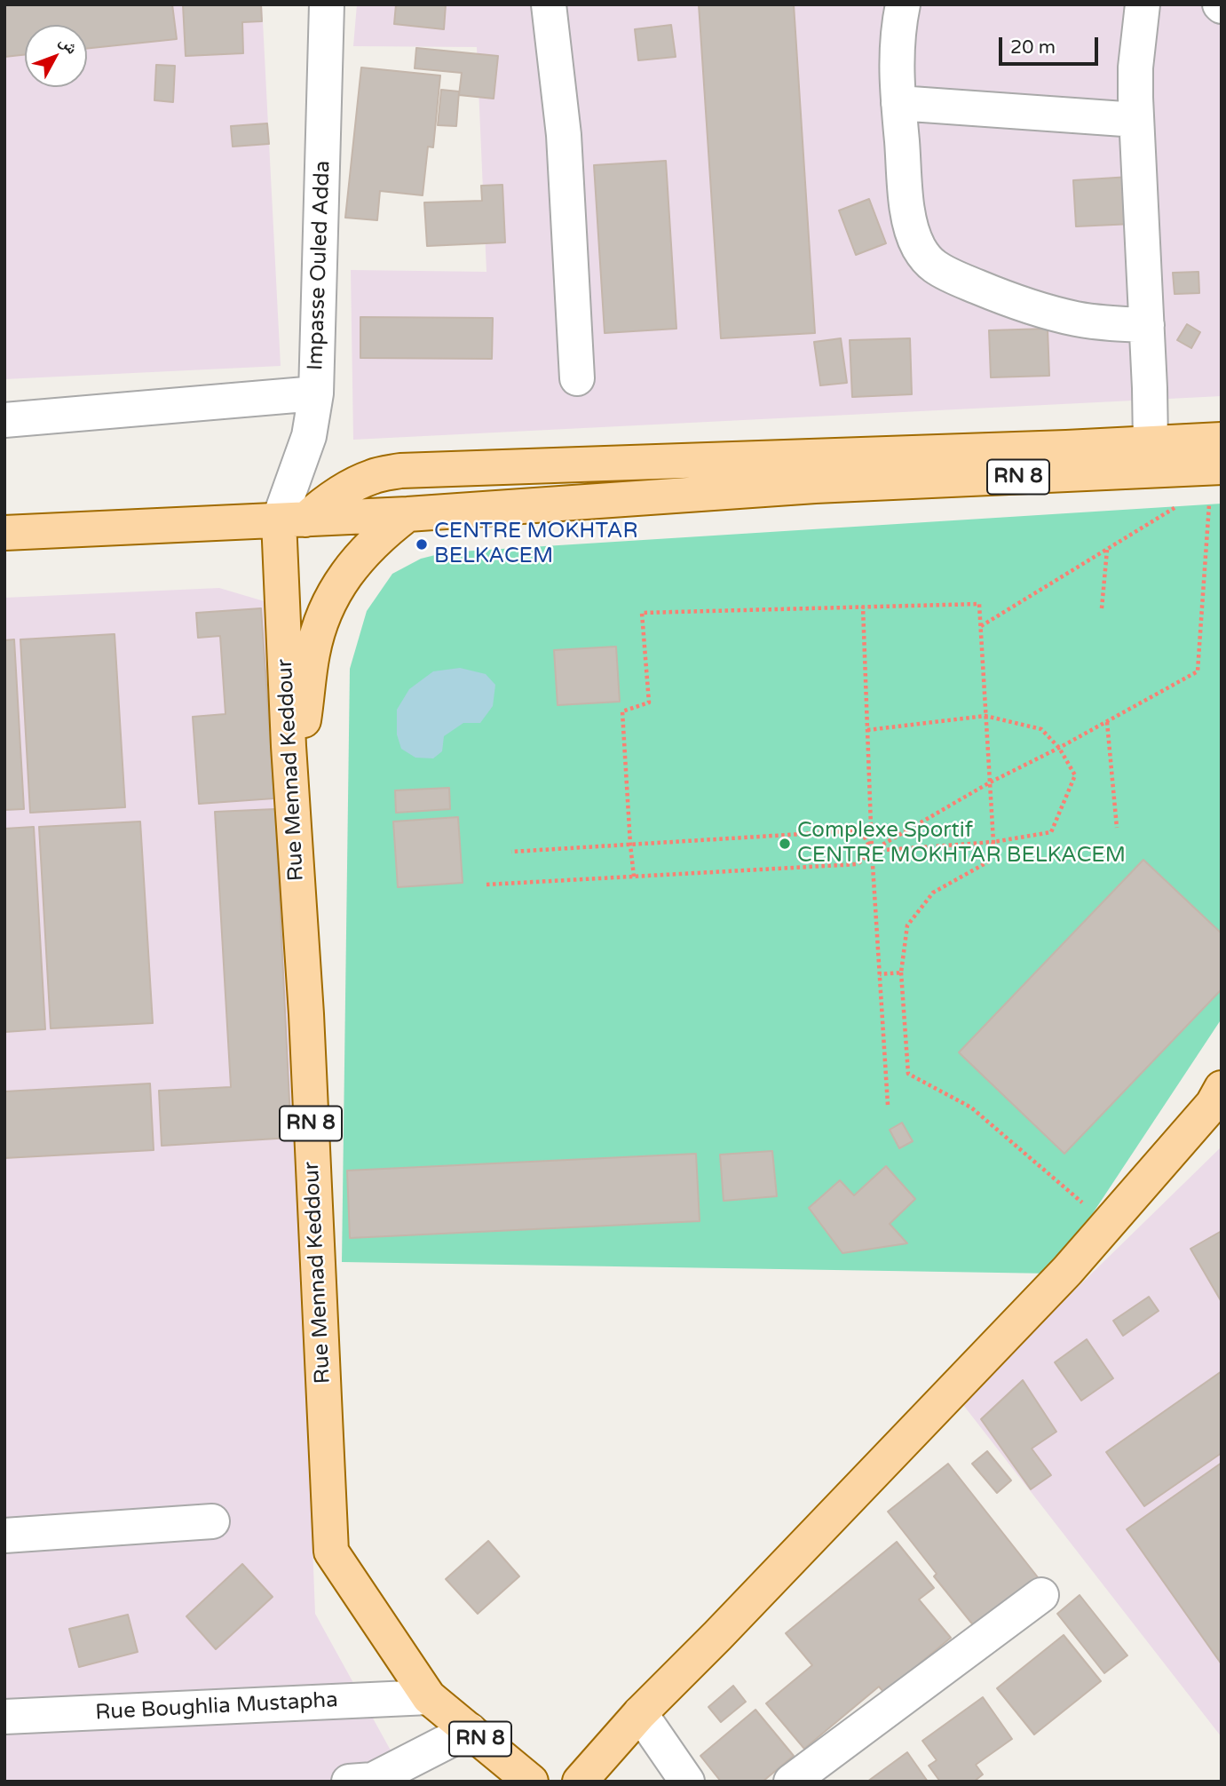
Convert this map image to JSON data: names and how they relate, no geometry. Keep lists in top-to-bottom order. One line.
{"streets":{"main road":["RN 8","Rue Mennad Keddour"],"street":["Impasse Ouled Adda","Rue Boughlia Mustapha"]},"crossings":[["Impasse Ouled Adda","RN 8"],["Impasse Ouled Adda","Rue Mennad Keddour"],["RN 8","Rue Mennad Keddour"],["RN 8","Rue Boughlia Mustapha"],["Rue Mennad Keddour","Rue Boughlia Mustapha"]],"places":["CENTRE MOKHTAR BELKACEM","Complexe Sportif CENTRE MOKHTAR BELKACEM"],"scale_bar":"20 m","north":"top right"}
